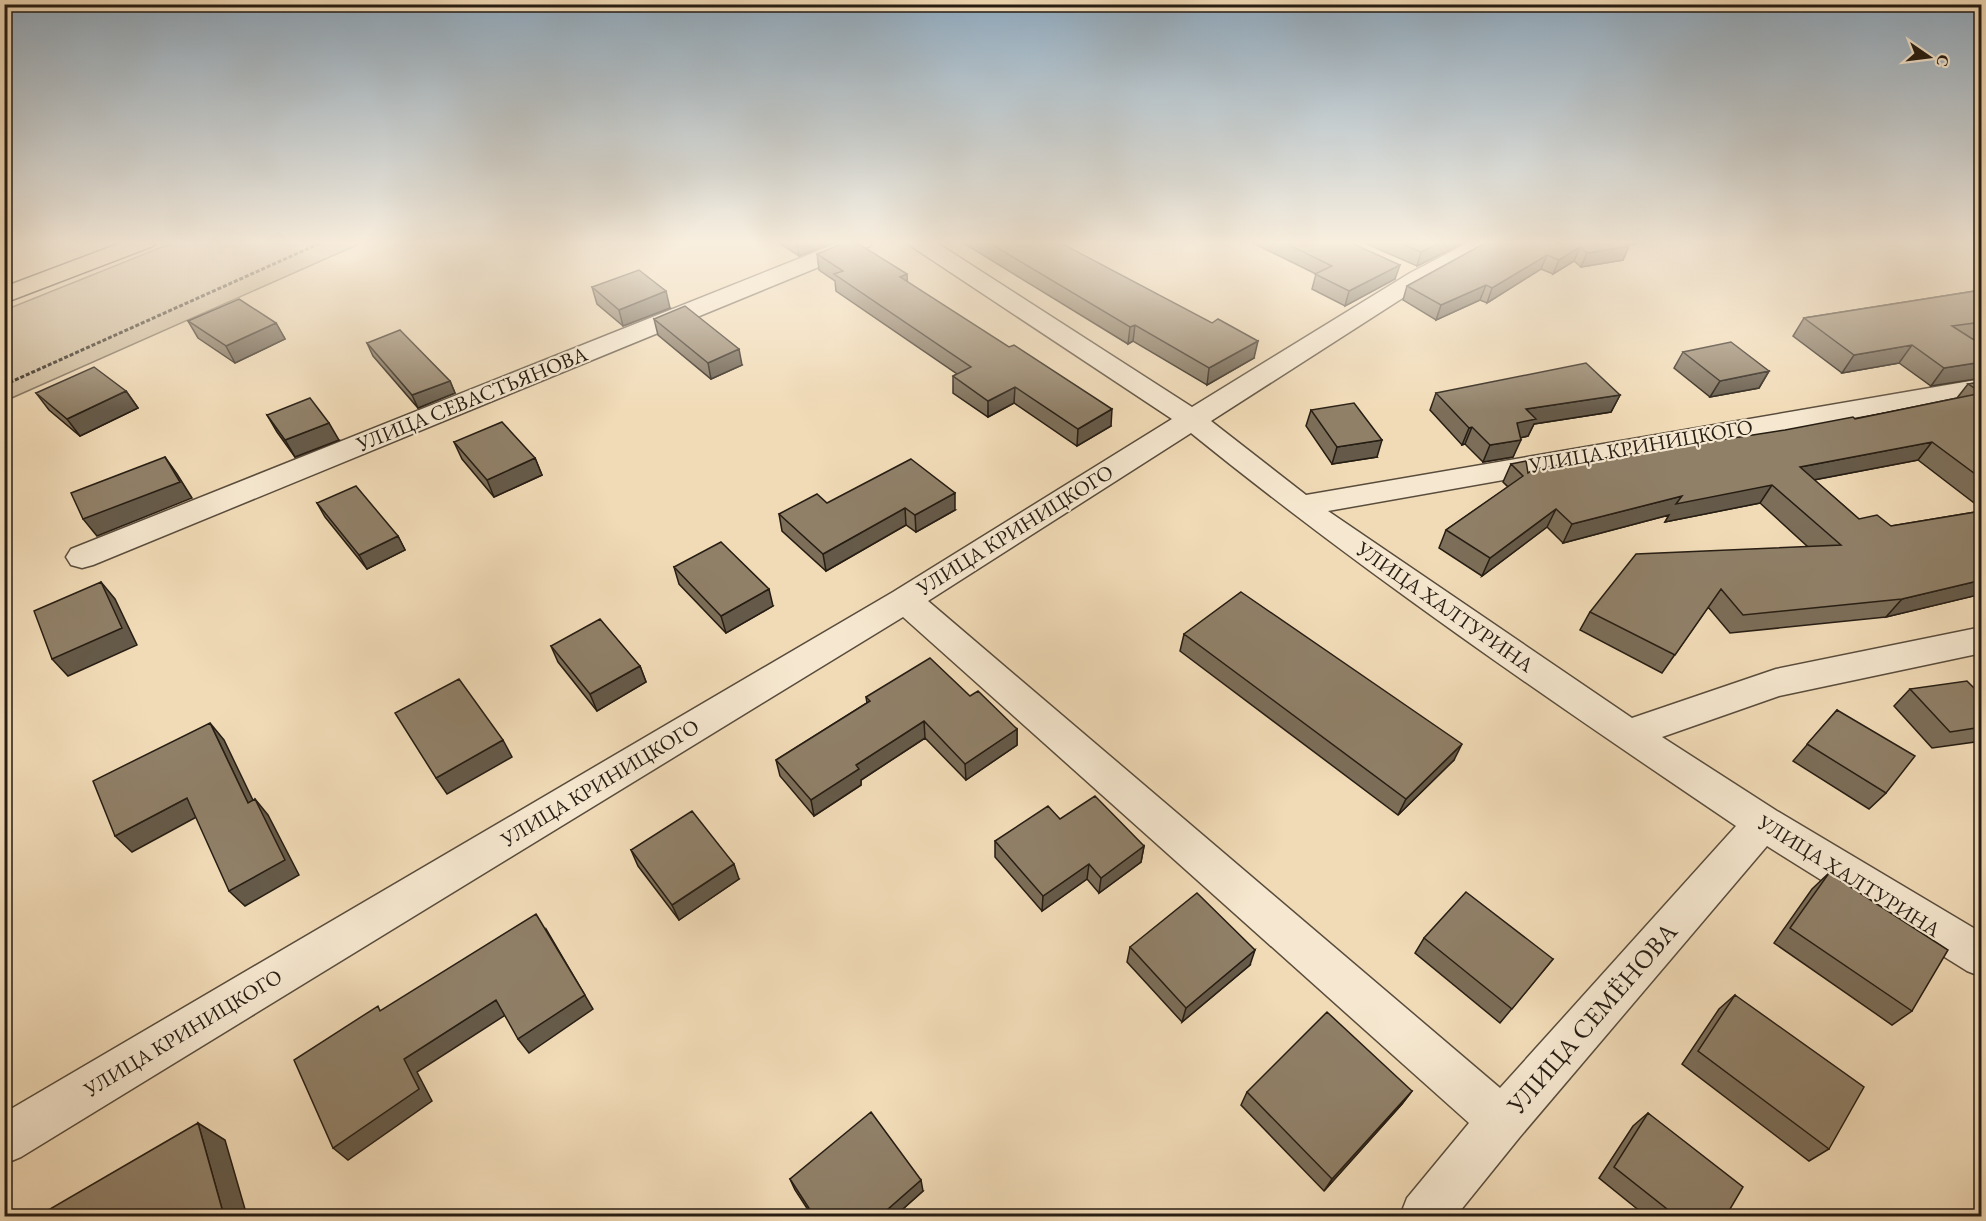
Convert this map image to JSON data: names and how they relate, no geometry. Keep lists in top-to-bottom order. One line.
{"streets":{"street":["УЛИЦА СЕВАСТЬЯНОВА","УЛИЦА КРИНИЦКОГО","УЛИЦА ХАЛТУРИНА","УЛИЦА СЕМЁНОВА"]},"crossings":[["УЛИЦА КРИНИЦКОГО","УЛИЦА ХАЛТУРИНА"],["УЛИЦА ХАЛТУРИНА","УЛИЦА СЕМЁНОВА"]],"north":"right"}
